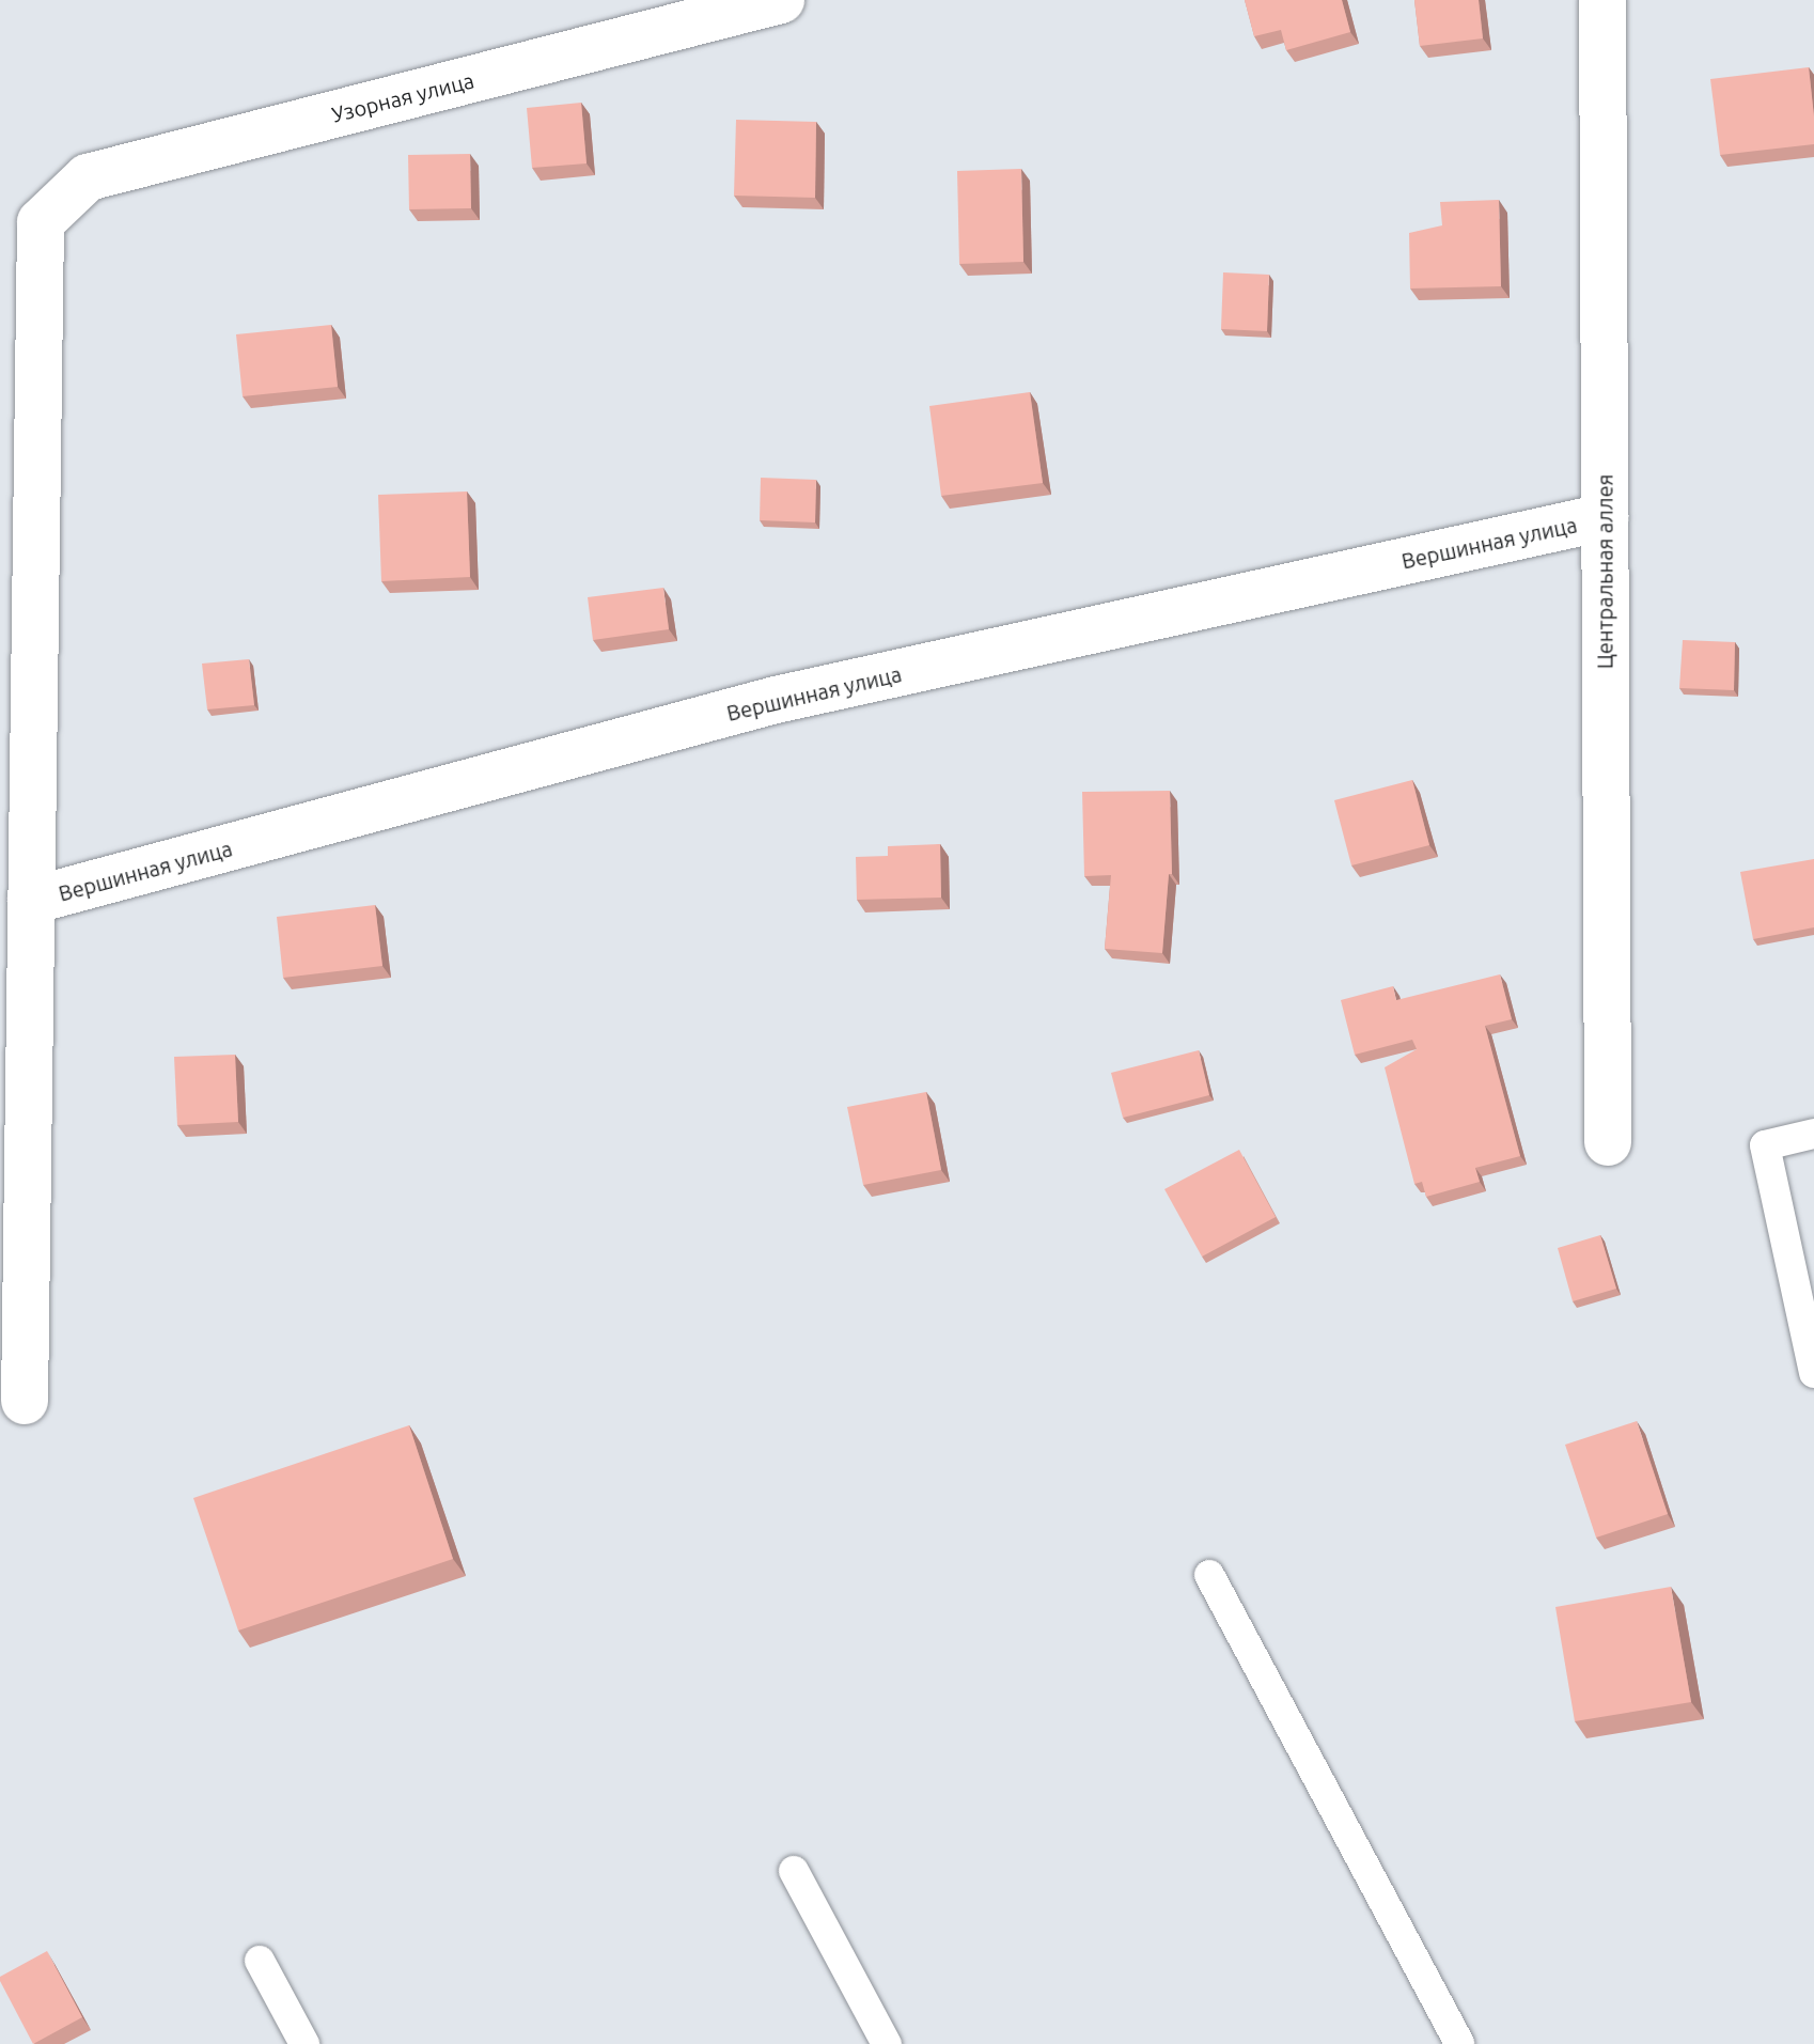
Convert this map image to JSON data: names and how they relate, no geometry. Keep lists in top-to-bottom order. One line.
{"streets":{"street":["Узорная улица","Вершинная улица","Центральная аллея"]},"crossings":[["Узорная улица","Вершинная улица"],["Вершинная улица","Центральная аллея"]]}
